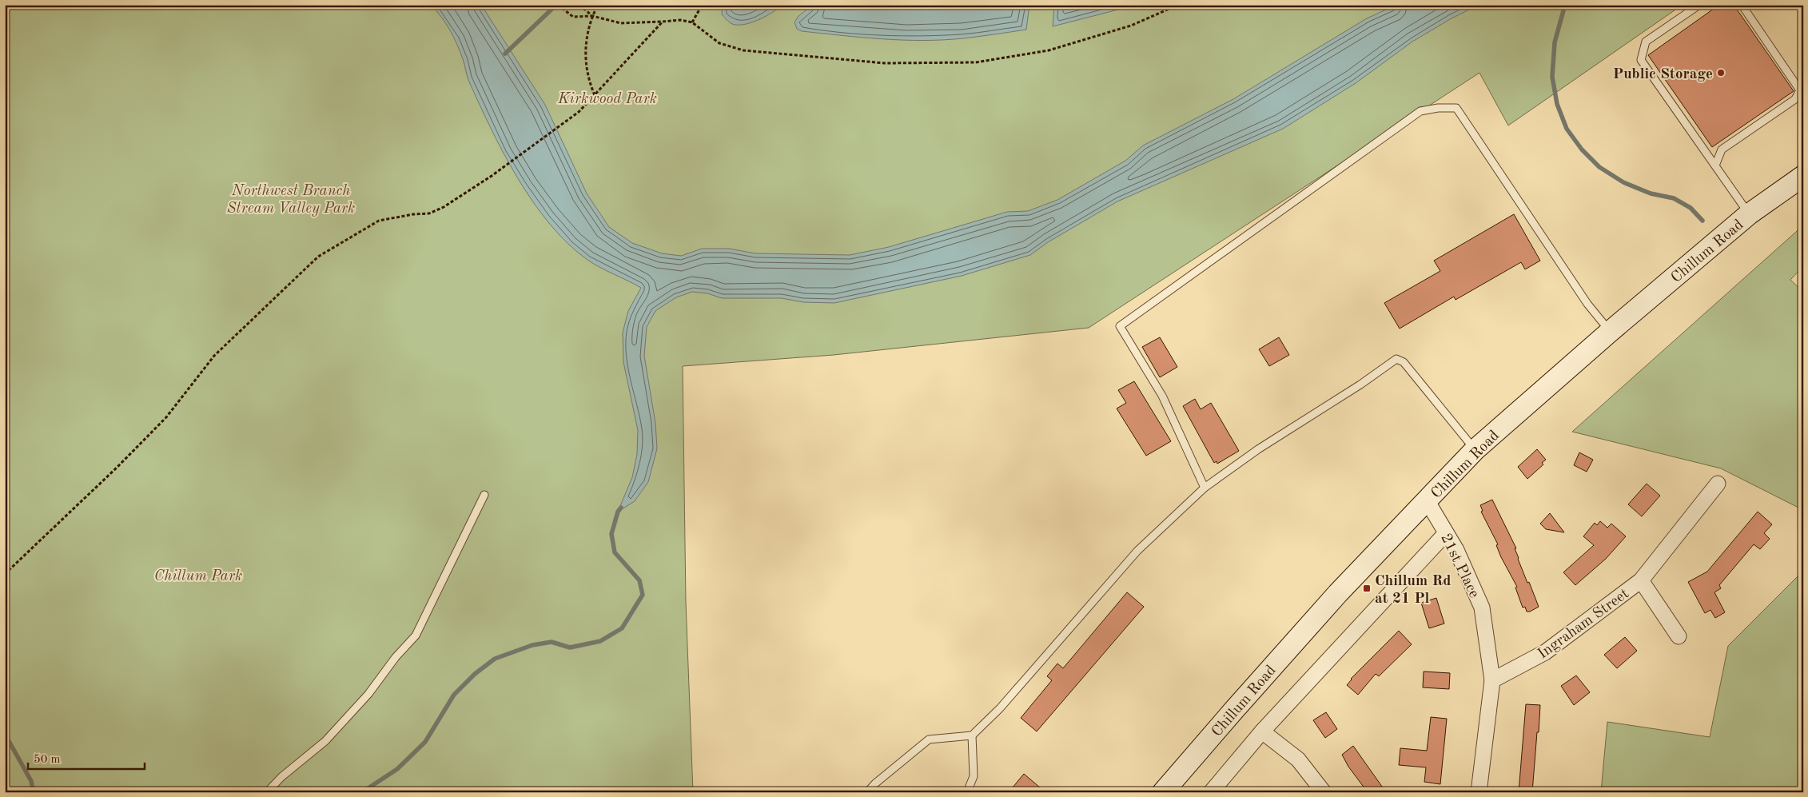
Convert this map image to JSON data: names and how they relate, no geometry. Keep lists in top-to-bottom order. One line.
{"streets":{"main road":["Chillum Road"],"street":["21st Place","Ingraham Street"]},"crossings":[["Chillum Road","21st Place"],["21st Place","Ingraham Street"]],"parks":["Kirkwood Park","Northwest Branch Stream Valley Park","Chillum Park"],"places":{"other":["Public Storage"],"transit":["Chillum Rd at 21 Pl"]},"scale_bar":"50 m"}
